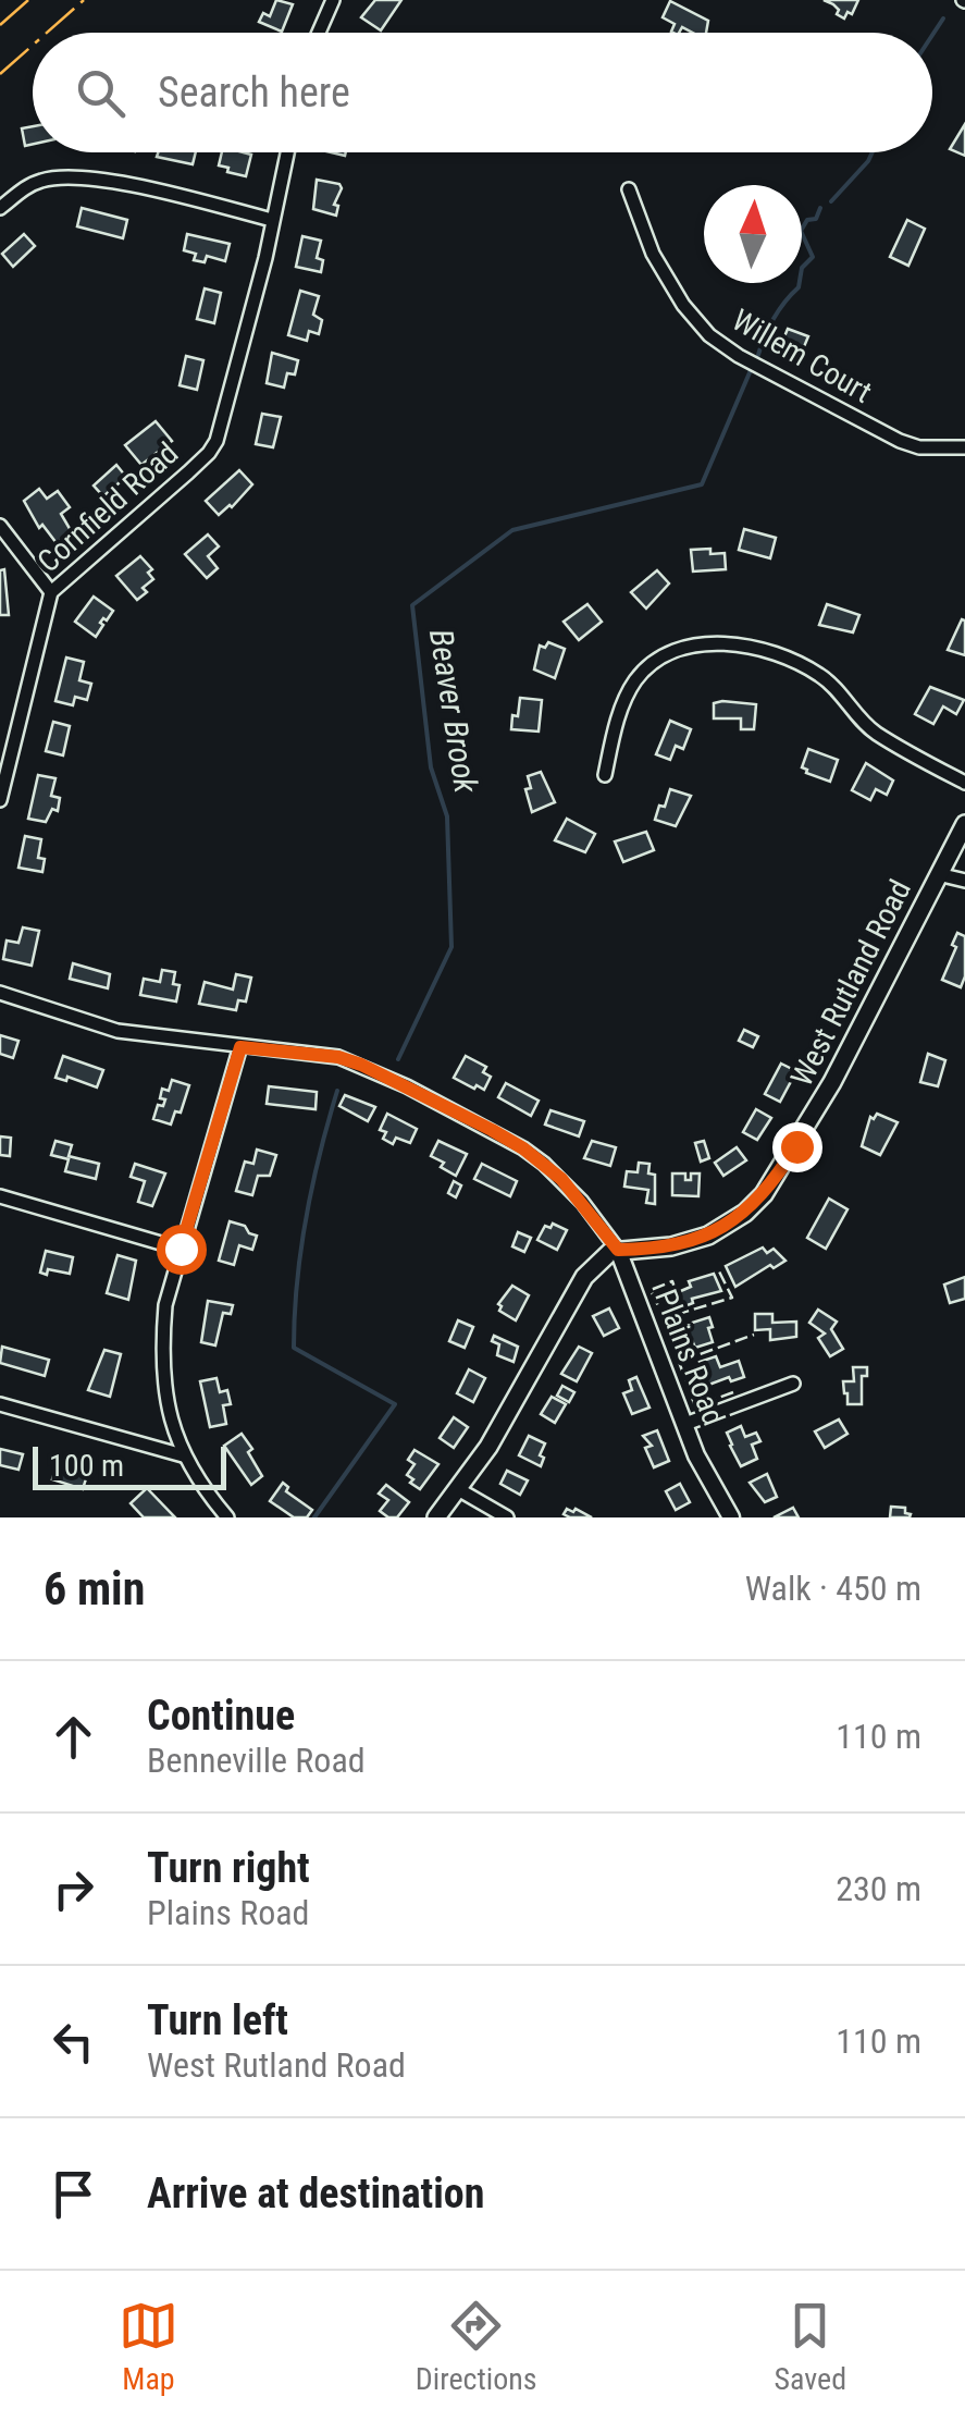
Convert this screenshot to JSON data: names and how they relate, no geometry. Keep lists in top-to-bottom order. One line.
{"streets":{"main road":["West Rutland Road"],"street":["Willem Court","Cornfield Road","Plains Road"]},"crossings":[["West Rutland Road","Plains Road"]],"water":["Beaver Brook"],"scale_bar":"100 m","north":"top","page":{"search":"Search here","scale":"100 m","heading":["6 min","Walk · 450 m"],"list":[["Continue","Benneville Road","110 m"],["Turn right","Plains Road","230 m"],["Turn left","West Rutland Road","110 m"],"Arrive at destination"],"nav":["Map","Directions","Saved"]}}
